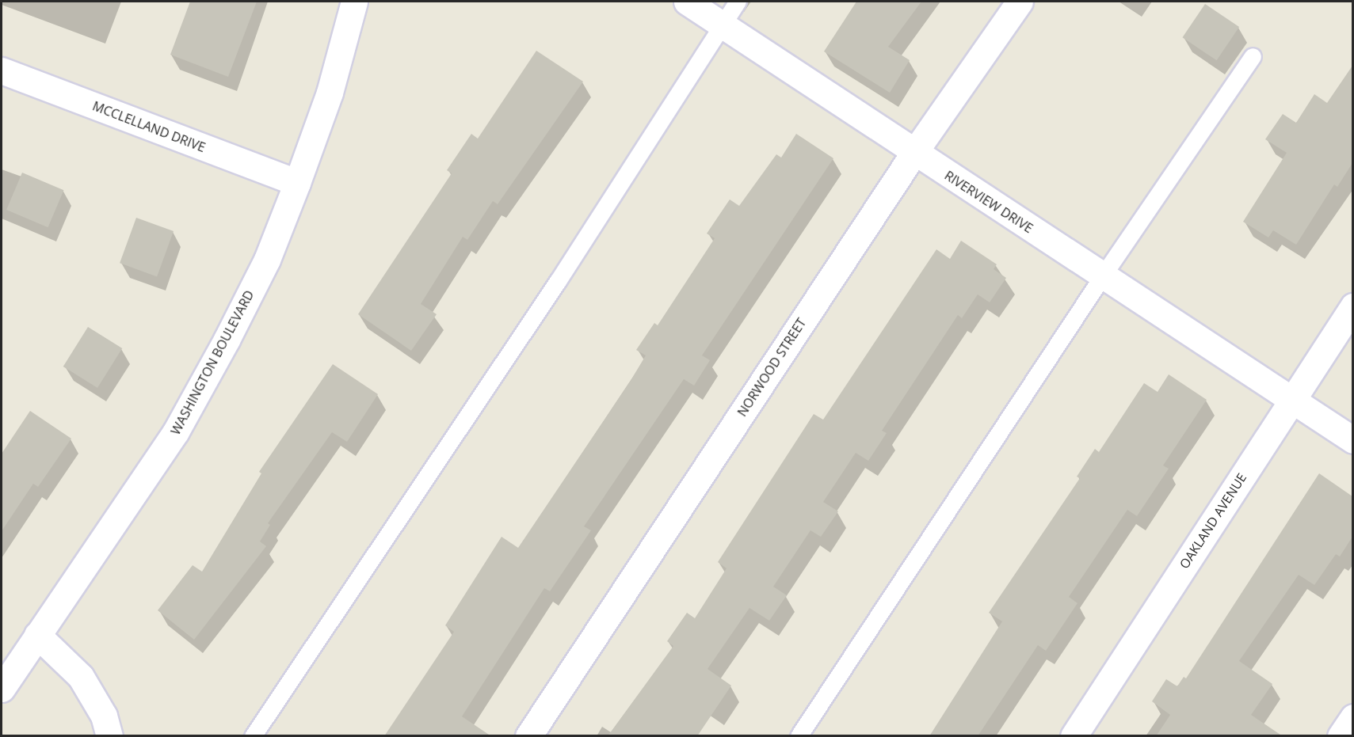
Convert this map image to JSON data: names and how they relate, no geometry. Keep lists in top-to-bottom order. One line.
{"streets":{"street":["MCCLELLAND DRIVE","RIVERVIEW DRIVE","WASHINGTON BOULEVARD","NORWOOD STREET","OAKLAND AVENUE"]},"crossings":[["MCCLELLAND DRIVE","WASHINGTON BOULEVARD"],["RIVERVIEW DRIVE","NORWOOD STREET"],["RIVERVIEW DRIVE","OAKLAND AVENUE"]]}
